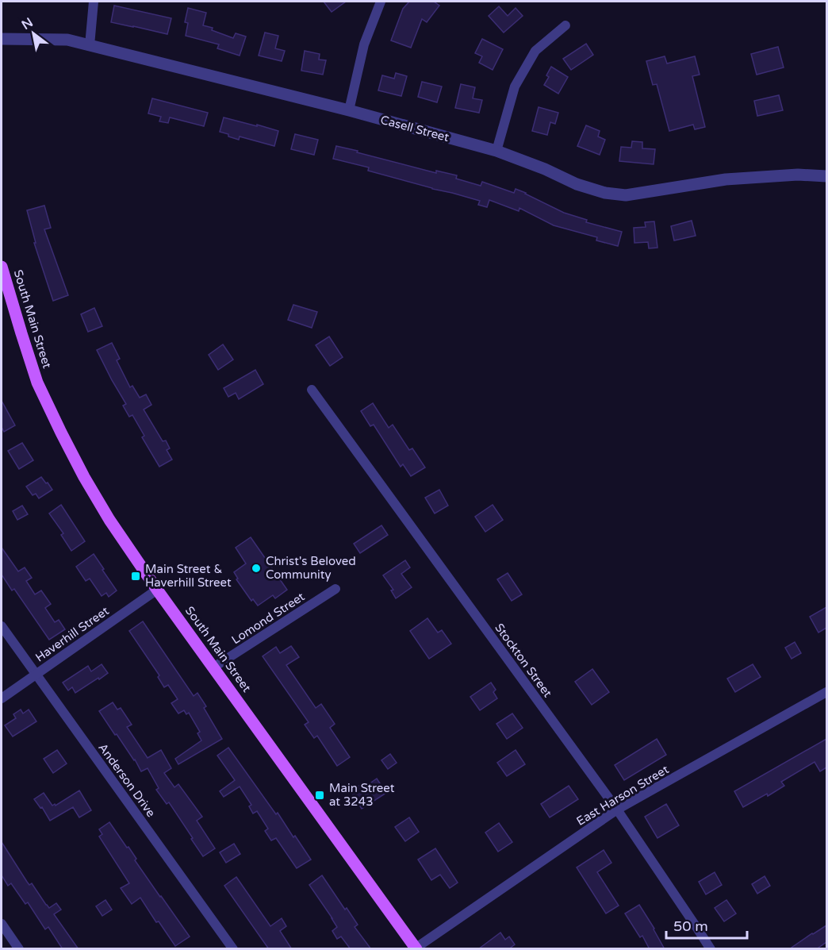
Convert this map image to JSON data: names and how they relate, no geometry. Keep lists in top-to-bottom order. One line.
{"streets":{"main road":["South Main Street"],"street":["Casell Street","Lomond Street","Haverhill Street","Stockton Street","Anderson Drive","East Harson Street"]},"crossings":[["South Main Street","Lomond Street"],["South Main Street","Haverhill Street"],["South Main Street","East Harson Street"],["Haverhill Street","Anderson Drive"],["Stockton Street","East Harson Street"]],"places":{"other":["Christ's Beloved Community"],"transit":["Main Street & Haverhill Street","Main Street at 3243"]},"scale_bar":"50 m","north":"top left"}
